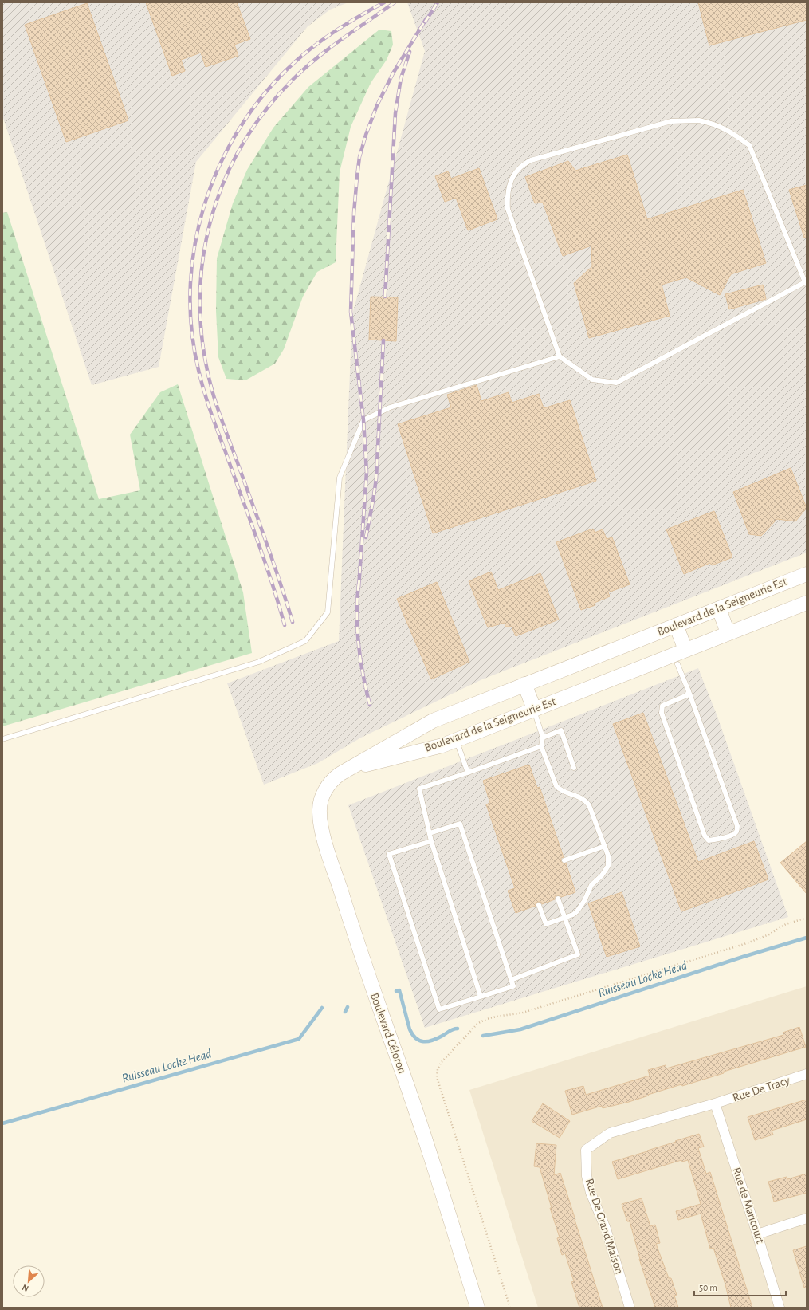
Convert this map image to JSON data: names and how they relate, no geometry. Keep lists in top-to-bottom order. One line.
{"streets":{"main road":["Boulevard de la Seigneurie Est","Boulevard Céloron"],"street":["Rue De Tracy","Rue de Maricourt","Rue De Grand'Maison"]},"crossings":[["Boulevard de la Seigneurie Est","Boulevard Céloron"],["Rue De Tracy","Rue de Maricourt"],["Rue De Tracy","Rue De Grand'Maison"],["Rue de Maricourt","Rue De Grand'Maison"]],"water":["Ruisseau Locke Head"],"scale_bar":"50 m","north":"bottom left"}
